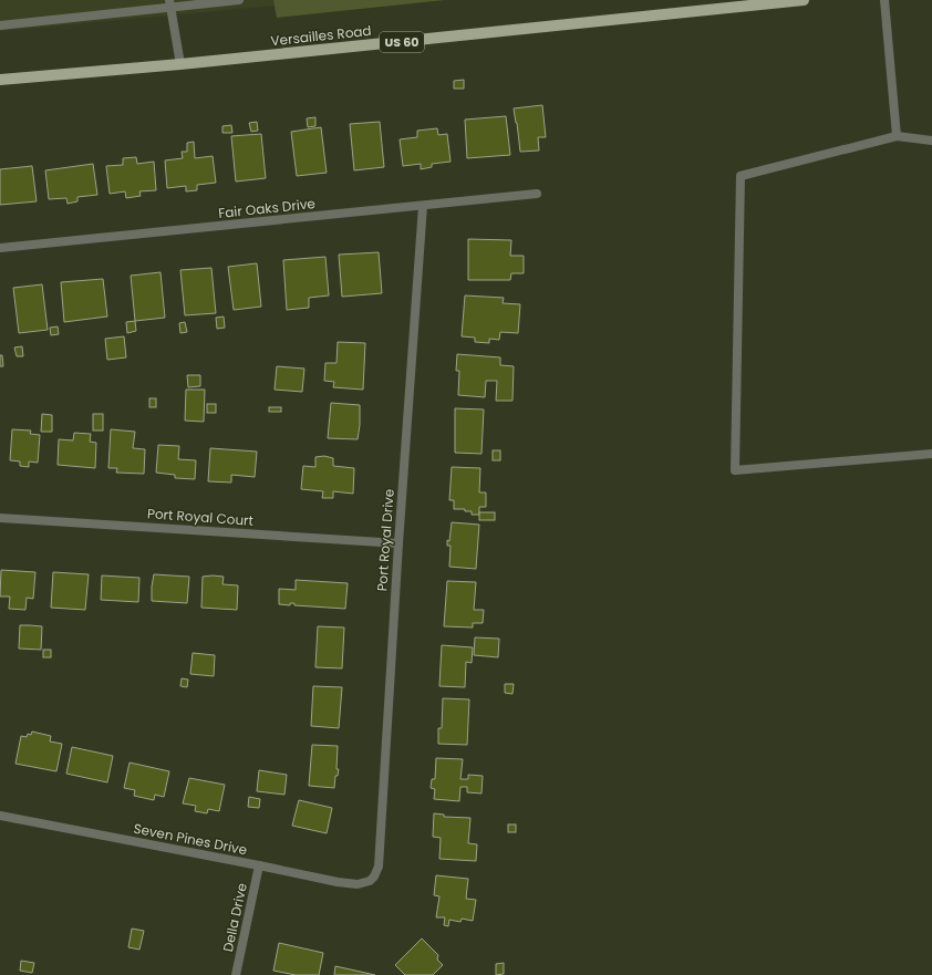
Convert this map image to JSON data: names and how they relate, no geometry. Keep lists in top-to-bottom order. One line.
{"streets":{"main road":["Versailles Road","US 60"],"street":["Fair Oaks Drive","Port Royal Court","Port Royal Drive","Seven Pines Drive","Della Drive"]},"crossings":[["Fair Oaks Drive","Port Royal Drive"],["Port Royal Court","Port Royal Drive"],["Port Royal Drive","Seven Pines Drive"],["Seven Pines Drive","Della Drive"]]}
